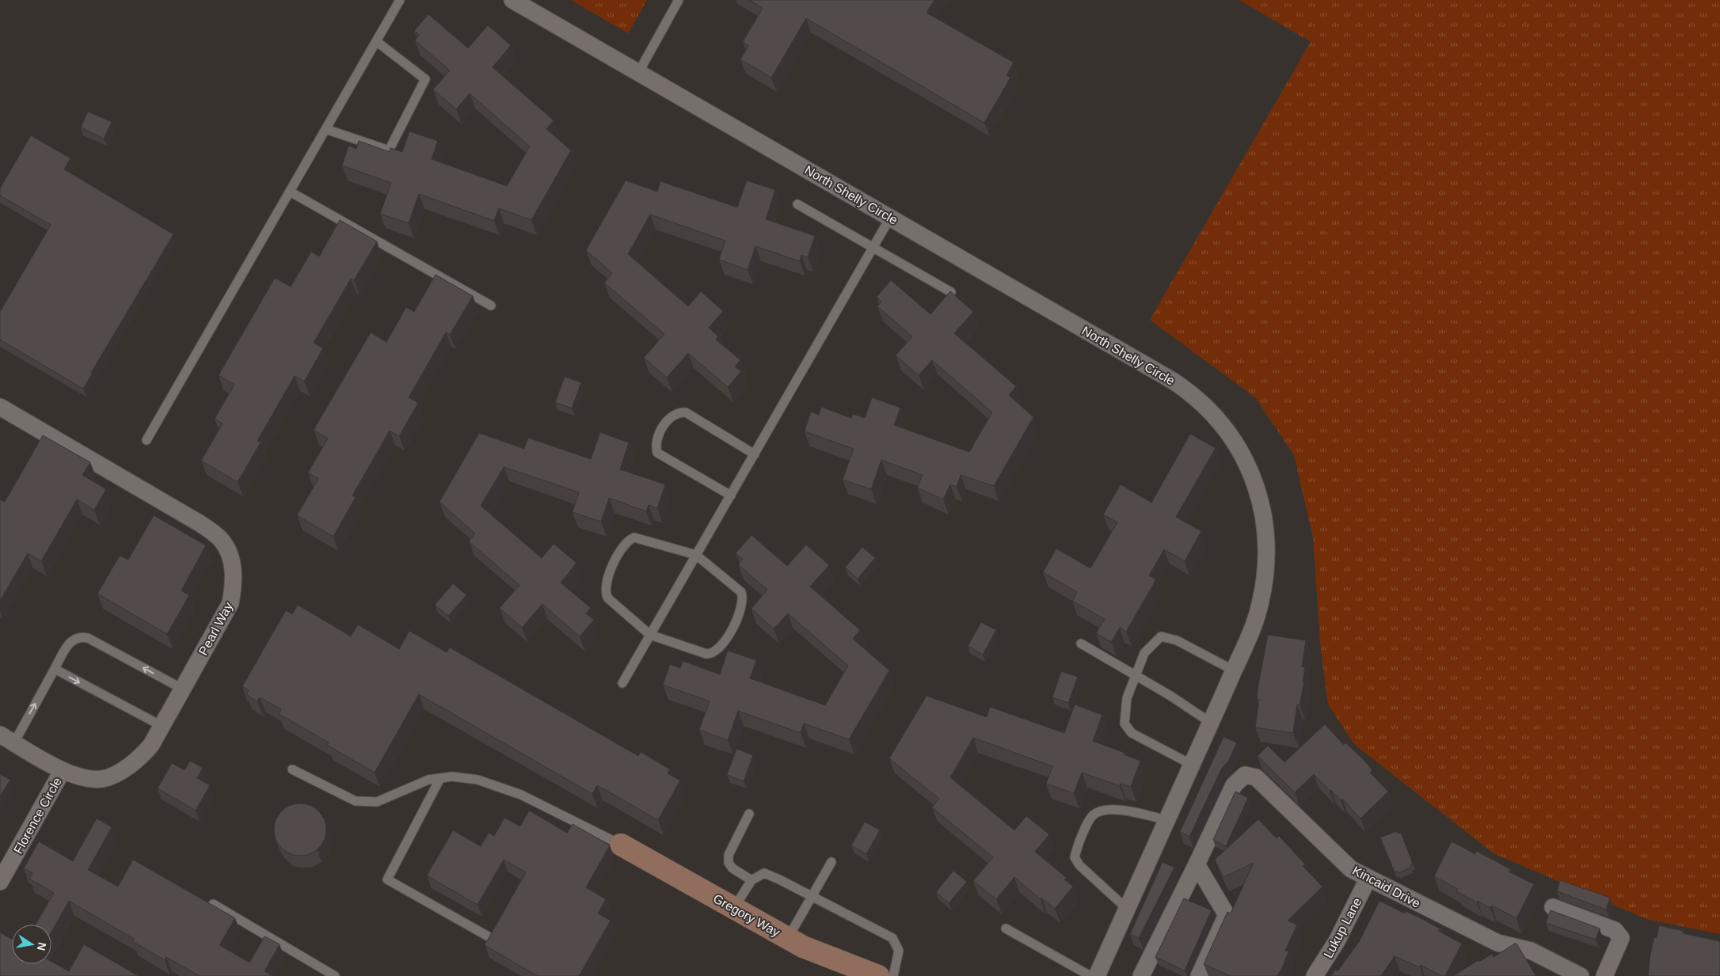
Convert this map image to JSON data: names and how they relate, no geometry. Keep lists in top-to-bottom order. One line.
{"streets":{"street":["North Shelly Circle","Pearl Way","Florence Circle","Kincaid Drive","Gregory Way","Lukup Lane"]},"crossings":[["Pearl Way","Florence Circle"],["Kincaid Drive","Lukup Lane"]],"north":"right"}
